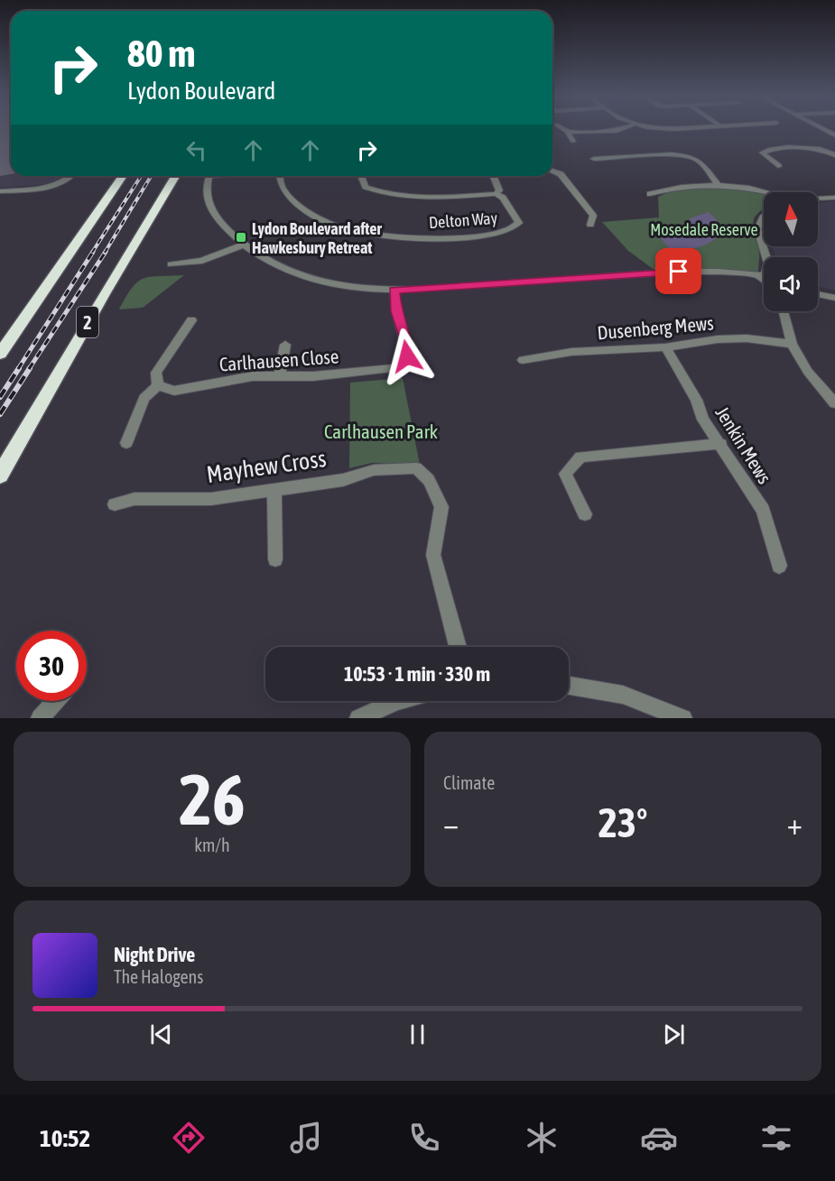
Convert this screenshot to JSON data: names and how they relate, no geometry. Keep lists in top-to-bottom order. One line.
{"streets":{"highway":["2"],"street":["Delton Way","Dusenberg Mews","Carlhausen Close","Jenkin Mews","Mayhew Cross"]},"crossings":[["Dusenberg Mews","Jenkin Mews"]],"parks":["Mosedale Reserve","Carlhausen Park"],"places":{"transit":["Lydon Boulevard after Hawkesbury Retreat"]},"north":"top","page":{"turn":["80 m","Lydon Boulevard"],"limit":"30","trip":"10:53 · 1 min · 330 m","tile":[["26","km/h"],"Climate"],"heat":["−","23°","+"],"song":["Night Drive","The Halogens"],"tabs":"10:52"}}
